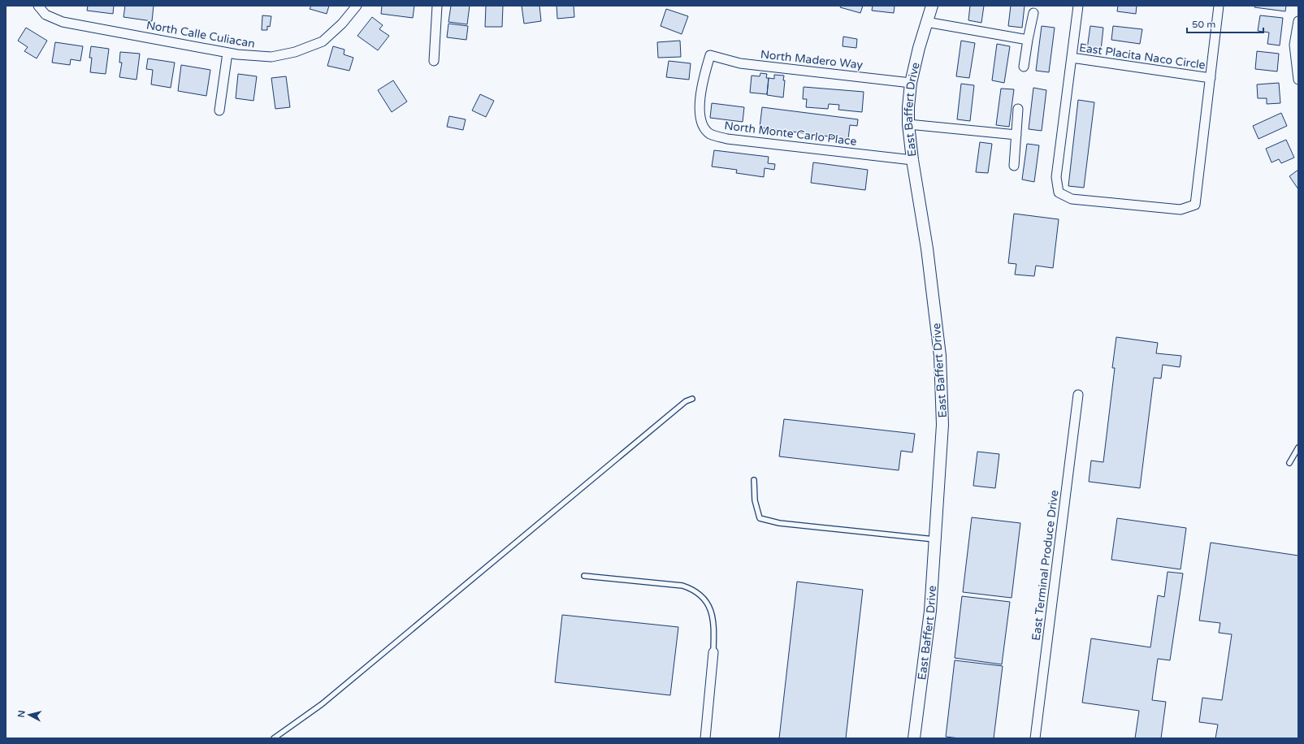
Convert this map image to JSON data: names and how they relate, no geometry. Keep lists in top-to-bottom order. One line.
{"streets":{"street":["North Calle Culiacan","East Placita Naco Circle","North Madero Way","East Baffert Drive","North Monte Carlo Place","East Terminal Produce Drive"]},"crossings":[["North Madero Way","East Baffert Drive"],["North Madero Way","North Monte Carlo Place"],["East Baffert Drive","North Monte Carlo Place"]],"scale_bar":"50 m","north":"left"}
